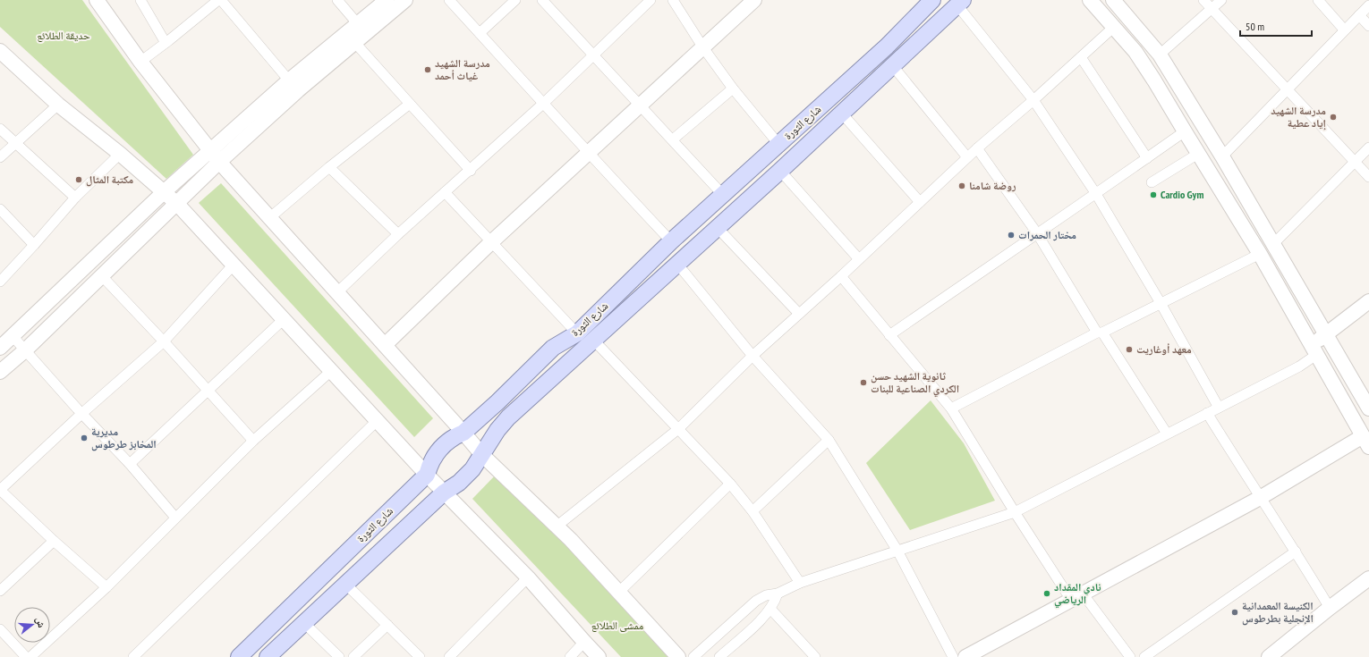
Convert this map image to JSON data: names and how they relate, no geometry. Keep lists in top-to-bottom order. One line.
{"streets":{"main road":["شارع الثورة"]},"parks":["حديقة الطلائع","ممشى الطلائع"],"places":["مدرسة الشهيد غياث أحمد","مدرسة الشهيد إياد عطية","مكتبة المثال","روضة شامنا","Cardio Gym","مختار الحمرات","معهد أوغاريت","ثانوية الشهيد حسن الكردي الصناعية للبنات","مديرية المخابز طرطوس","نادي المقداد الرياضي","الكنيسة المعمدانية الإنجلية بطرطوس"],"scale_bar":"50 m","north":"right"}
